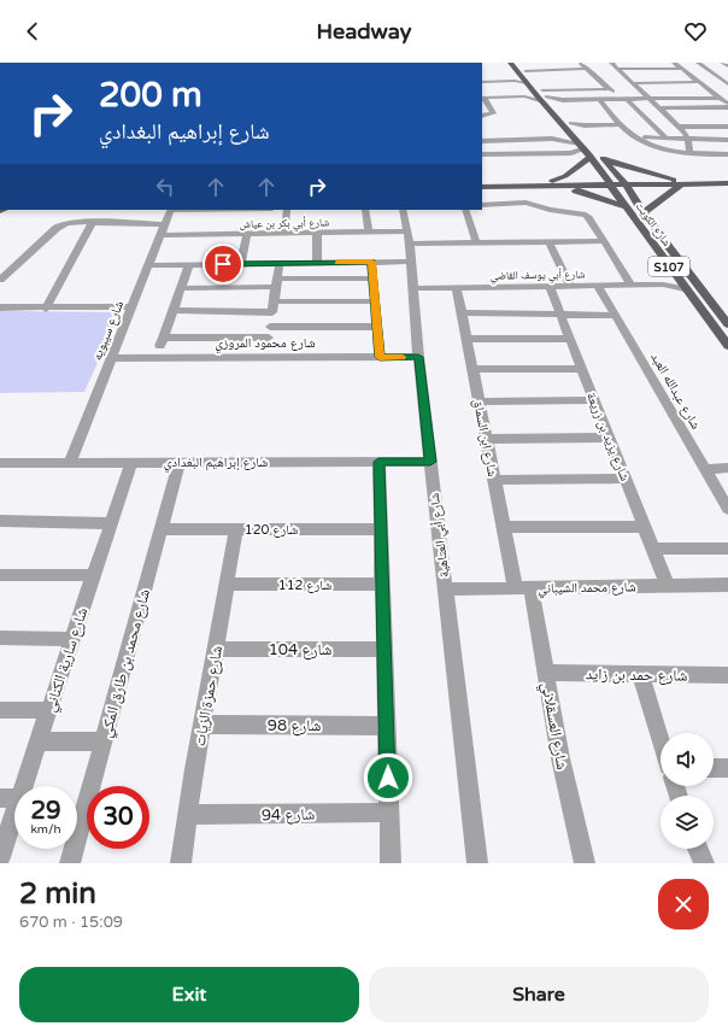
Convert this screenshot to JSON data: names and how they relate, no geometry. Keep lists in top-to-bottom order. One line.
{"streets":{"main road":["شارع الكويت","S107"],"street":["شارع أبي بكر بن عياش","شارع أبي يوسف القاضي","شارع سيبويه","شارع محمود المروزي","شارع عبدالله العبد","شارع يزيد بن زريعة","شارع ابن السماق","شارع إبراهيم البغدادي","شارع 120","شارع أبي العتاهية","شارع 112","شارع محمد الشيباني","شارع 104","شارع سارية الكناني","شارع محمد بن طارق المكي","شارع حمد بن زايد","شارع حمزة الزيات","شارع 98","شارع العسقلاني","شارع 94"]},"crossings":[["شارع أبي بكر بن عياش","شارع سيبويه"],["شارع أبي بكر بن عياش","شارع أبي العتاهية"],["شارع الكويت","شارع أبي يوسف القاضي"],["شارع أبي يوسف القاضي","شارع عبدالله العبد"],["شارع أبي يوسف القاضي","شارع يزيد بن زريعة"],["شارع أبي يوسف القاضي","شارع ابن السماق"],["شارع أبي يوسف القاضي","شارع أبي العتاهية"],["شارع سيبويه","شارع محمود المروزي"],["شارع سيبويه","شارع إبراهيم البغدادي"],["شارع محمود المروزي","شارع أبي العتاهية"],["شارع يزيد بن زريعة","شارع محمد الشيباني"],["شارع ابن السماق","شارع محمد الشيباني"],["شارع ابن السماق","شارع العسقلاني"],["شارع إبراهيم البغدادي","شارع أبي العتاهية"],["شارع إبراهيم البغدادي","شارع سارية الكناني"],["شارع إبراهيم البغدادي","شارع محمد بن طارق المكي"],["شارع 120","شارع محمد بن طارق المكي"],["شارع 120","شارع حمزة الزيات"],["شارع أبي العتاهية","شارع محمد الشيباني"],["شارع 112","شارع حمزة الزيات"],["شارع محمد الشيباني","شارع العسقلاني"],["شارع 104","شارع حمزة الزيات"],["شارع حمد بن زايد","شارع العسقلاني"],["شارع حمزة الزيات","شارع 98"],["شارع حمزة الزيات","شارع 94"]],"page":{"header":"Headway","turn":["200 m","شارع إبراهيم البغدادي"],"speed":"29 km/h","limit":"30","heading":["2 min","670 m · 15:09"],"buttons":["Exit","Share"]}}
